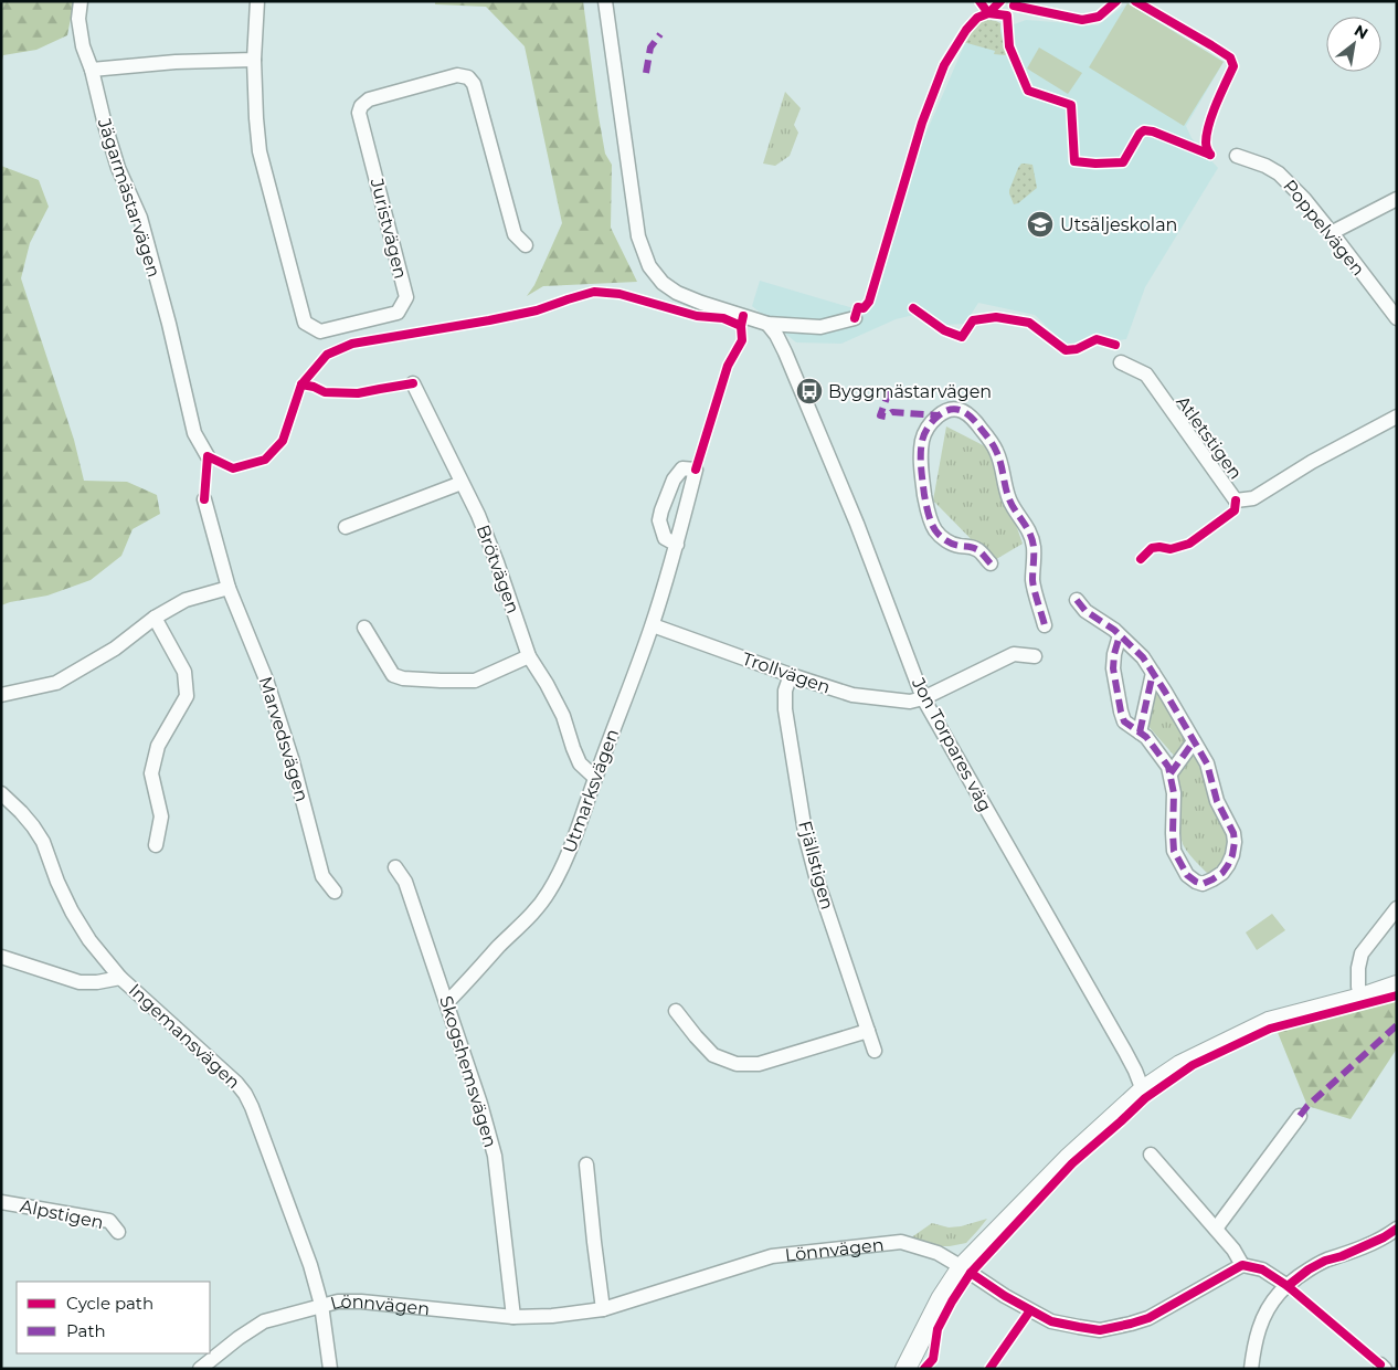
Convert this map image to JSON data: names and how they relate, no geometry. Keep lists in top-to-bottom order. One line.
{"streets":{"street":["Jägarmästarvägen","Poppelvägen","Juristvägen","Atletstigen","Brötvägen","Trollvägen","Marvedsvägen","Jon Torpares väg","Utmarksvägen","Fjällstigen","Ingemansvägen","Skogshemsvägen","Alpstigen","Lönnvägen"]},"crossings":[["Brötvägen","Utmarksvägen"],["Trollvägen","Jon Torpares väg"],["Trollvägen","Utmarksvägen"],["Trollvägen","Fjällstigen"],["Utmarksvägen","Skogshemsvägen"],["Ingemansvägen","Lönnvägen"],["Skogshemsvägen","Lönnvägen"]],"places":{"school or university":["Utsäljeskolan"],"bus stop":["Byggmästarvägen"]},"legend":["Cycle path","Path"],"north":"top right"}
